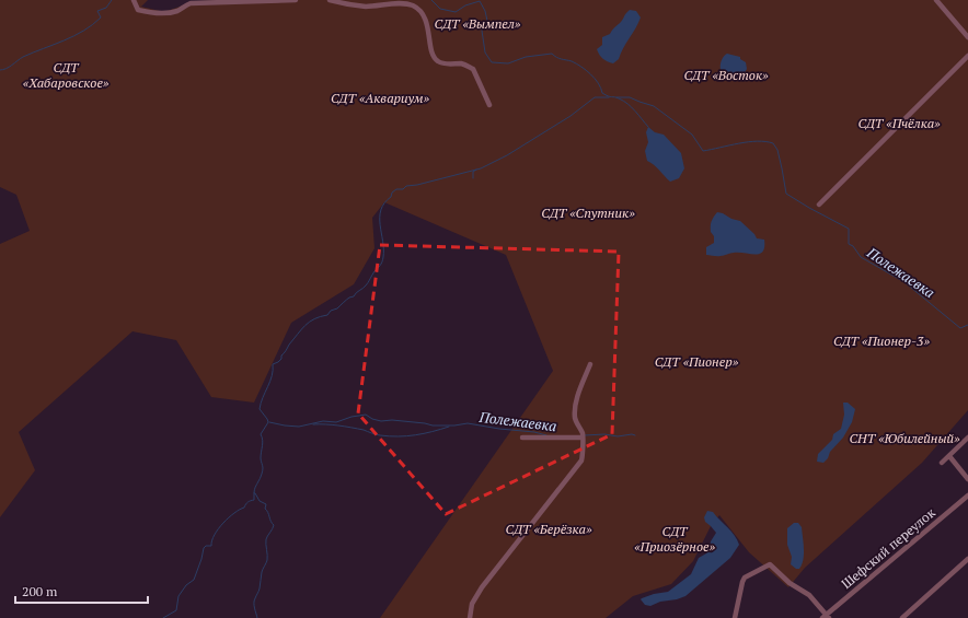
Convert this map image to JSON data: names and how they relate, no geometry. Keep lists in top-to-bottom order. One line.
{"streets":{"street":["Шефский переулок"]},"water":["Полежаевка"],"parks":["СДТ «Вымпел»","СДТ «Хабаровское»","СДТ «Восток»","СДТ «Аквариум»","СДТ «Пчёлка»","СДТ «Спутник»","СДТ «Пионер-3»","СДТ «Пионер»","СНТ «Юбилейный»","СДТ «Берёзка»","СДТ «Приозёрное»"],"scale_bar":"200 m"}
